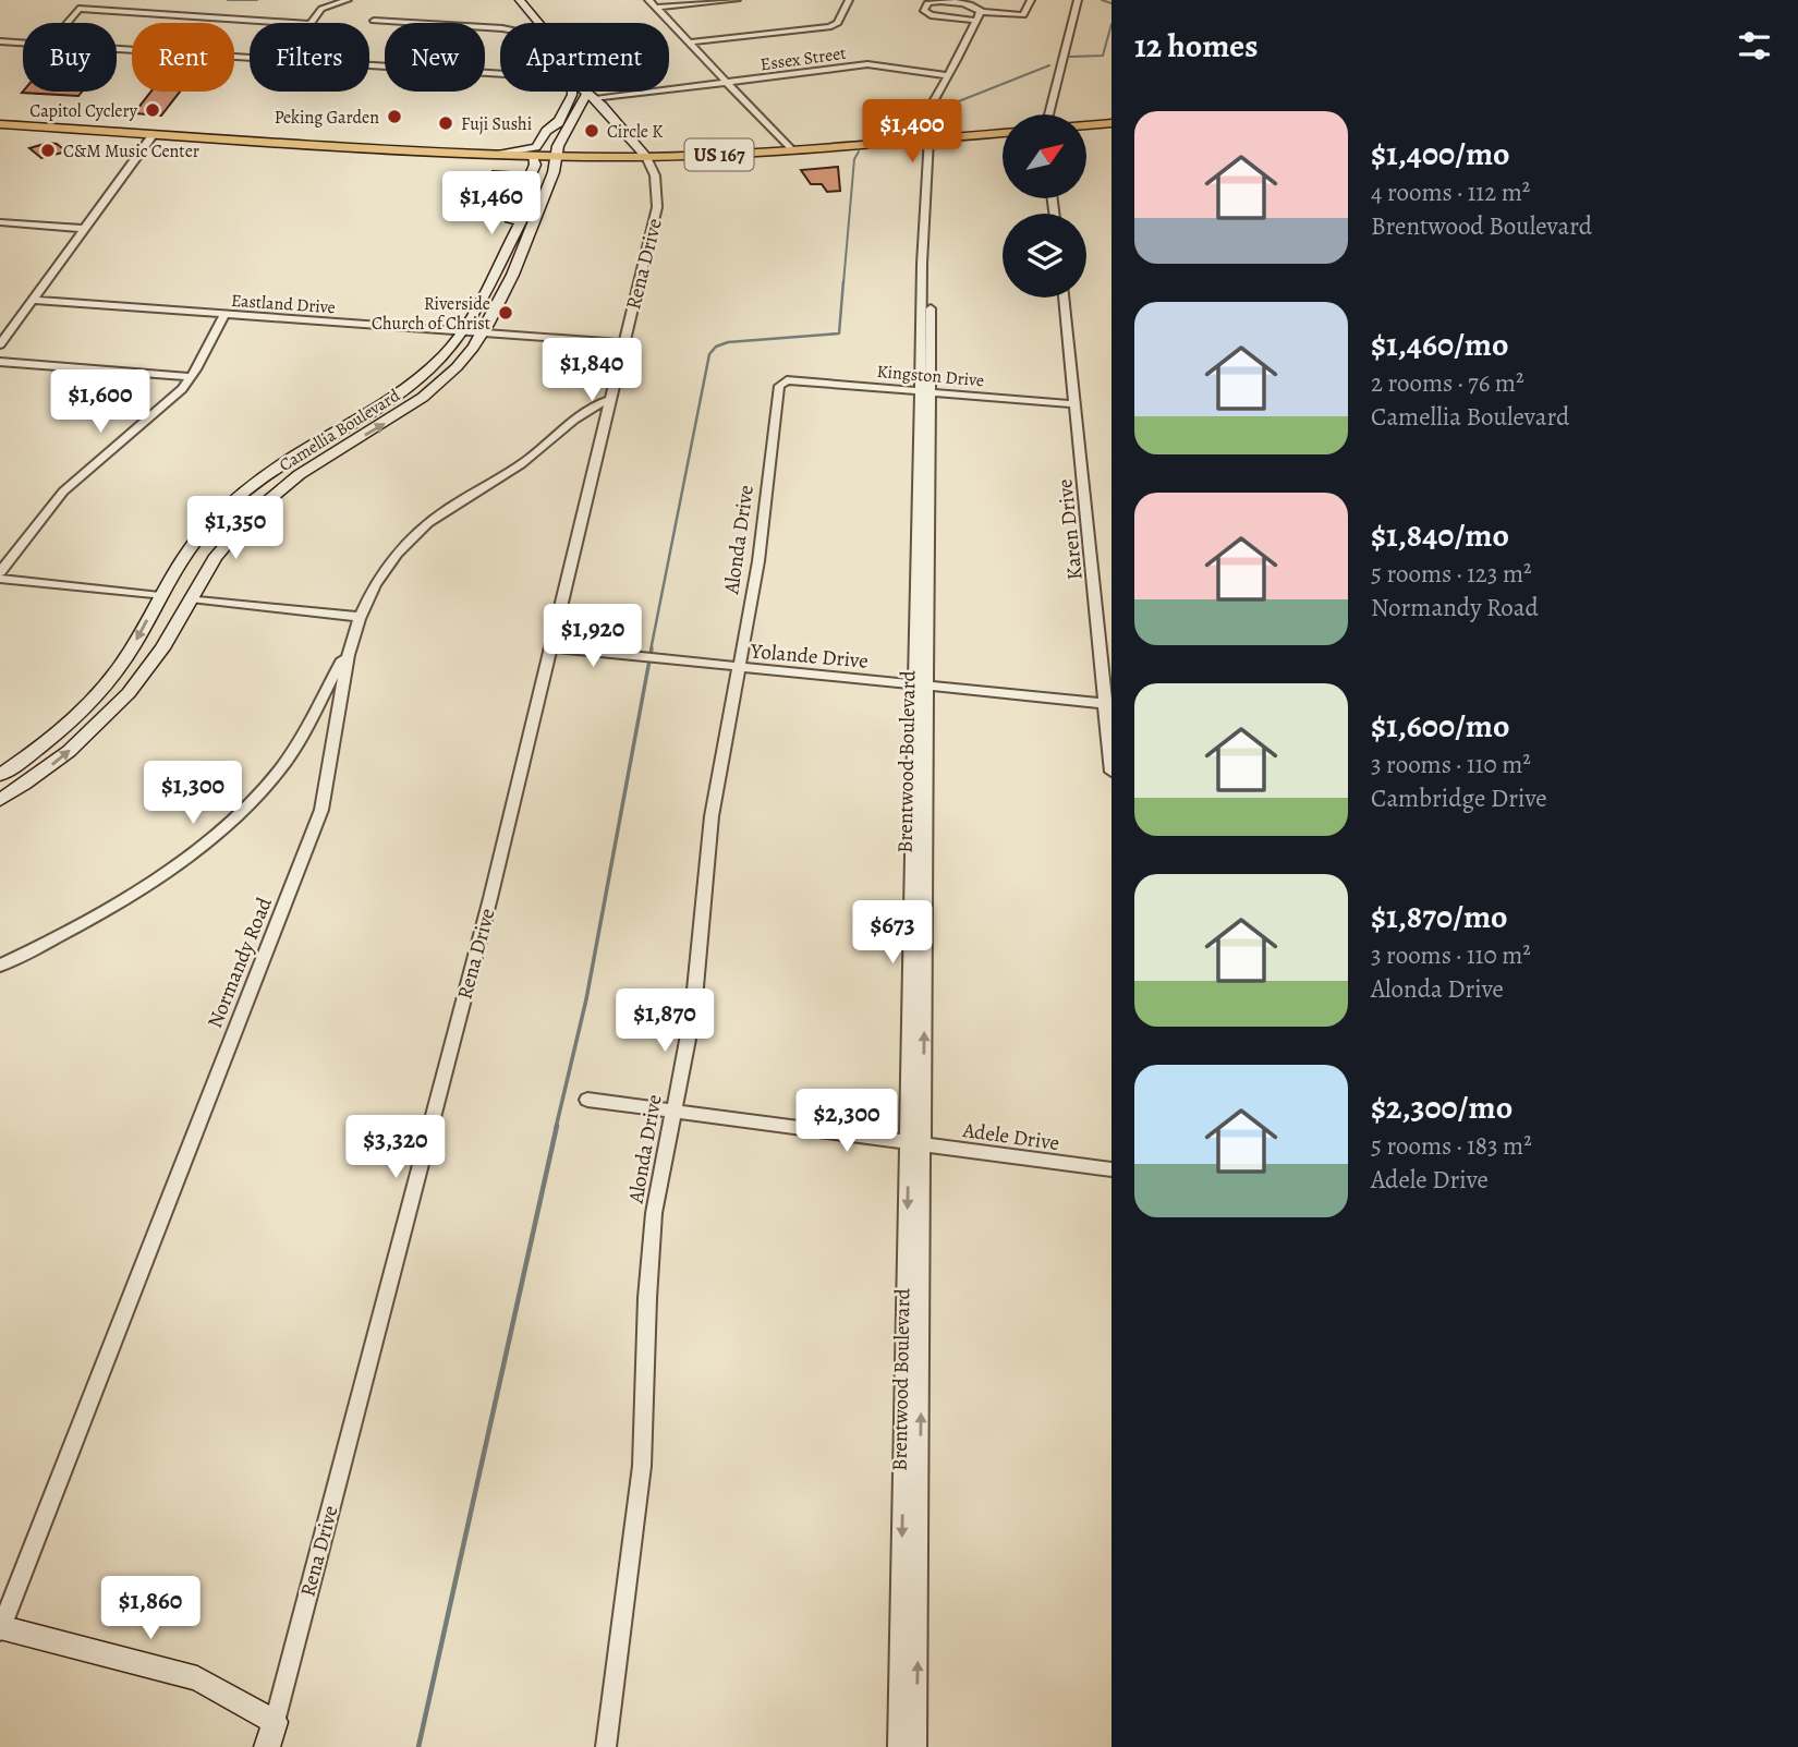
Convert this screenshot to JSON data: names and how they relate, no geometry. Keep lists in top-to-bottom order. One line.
{"streets":{"main road":["US 167","Rena Drive","Camellia Boulevard"],"street":["Essex Street","Eastland Drive","Kingston Drive","Karen Drive","Alonda Drive","Yolande Drive","Brentwood Boulevard","Normandy Road","Adele Drive"]},"crossings":[["US 167","Rena Drive"],["US 167","Camellia Boulevard"],["US 167","Brentwood Boulevard"],["Rena Drive","Eastland Drive"],["Rena Drive","Yolande Drive"],["Rena Drive","Normandy Road"],["Eastland Drive","Camellia Boulevard"],["Kingston Drive","Karen Drive"],["Kingston Drive","Alonda Drive"],["Kingston Drive","Brentwood Boulevard"],["Karen Drive","Yolande Drive"],["Alonda Drive","Yolande Drive"],["Alonda Drive","Adele Drive"],["Yolande Drive","Brentwood Boulevard"],["Brentwood Boulevard","Adele Drive"]],"places":["Capitol Cyclery","Peking Garden","Fuji Sushi","Circle K","C&M Music Center","Riverside Church of Christ"],"north":"top right","page":{"heading":"12 homes","chip":["Buy","Rent","Filters","New","Apartment"],"list":[{"name":"$1,400/mo","note":"4 rooms · 112 m² · Brentwood Boulevard"},{"name":"$1,460/mo","note":"2 rooms · 76 m² · Camellia Boulevard"},{"name":"$1,840/mo","note":"5 rooms · 123 m² · Normandy Road"},{"name":"$1,600/mo","note":"3 rooms · 110 m² · Cambridge Drive"},{"name":"$1,870/mo","note":"3 rooms · 110 m² · Alonda Drive"},{"name":"$2,300/mo","note":"5 rooms · 183 m² · Adele Drive"}],"price":["$1,400","$1,460","$1,840","$1,600","$1,350","$1,920","$1,300","$673","$1,870","$2,300","$3,320","$1,860"]}}
